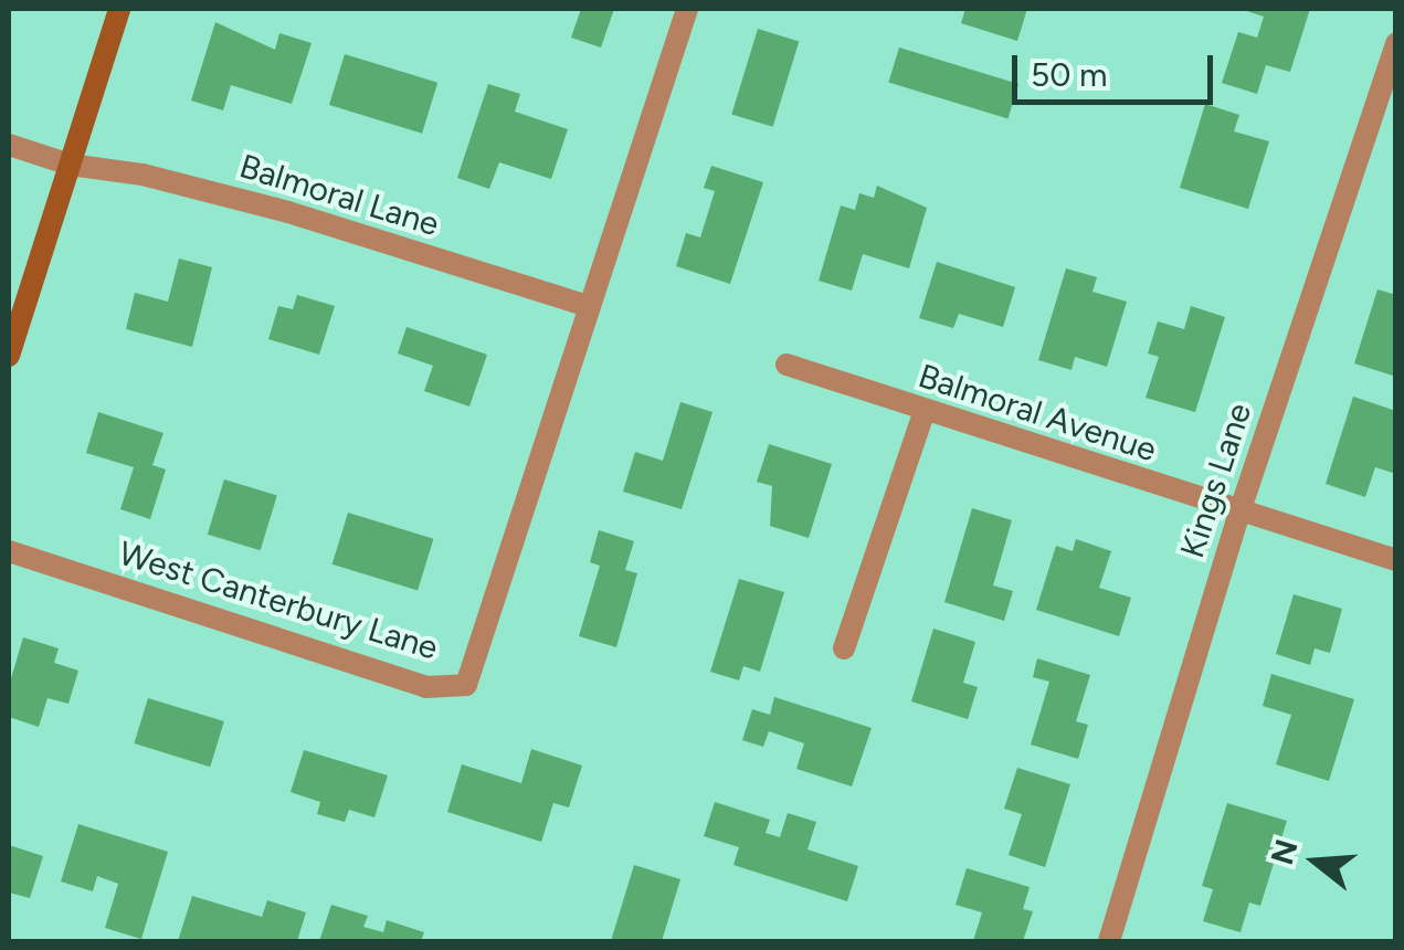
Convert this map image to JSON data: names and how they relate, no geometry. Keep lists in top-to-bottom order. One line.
{"streets":{"street":["Balmoral Lane","Balmoral Avenue","Kings Lane","West Canterbury Lane"]},"crossings":[["Balmoral Lane","West Canterbury Lane"],["Balmoral Avenue","Kings Lane"]],"scale_bar":"50 m","north":"left"}
